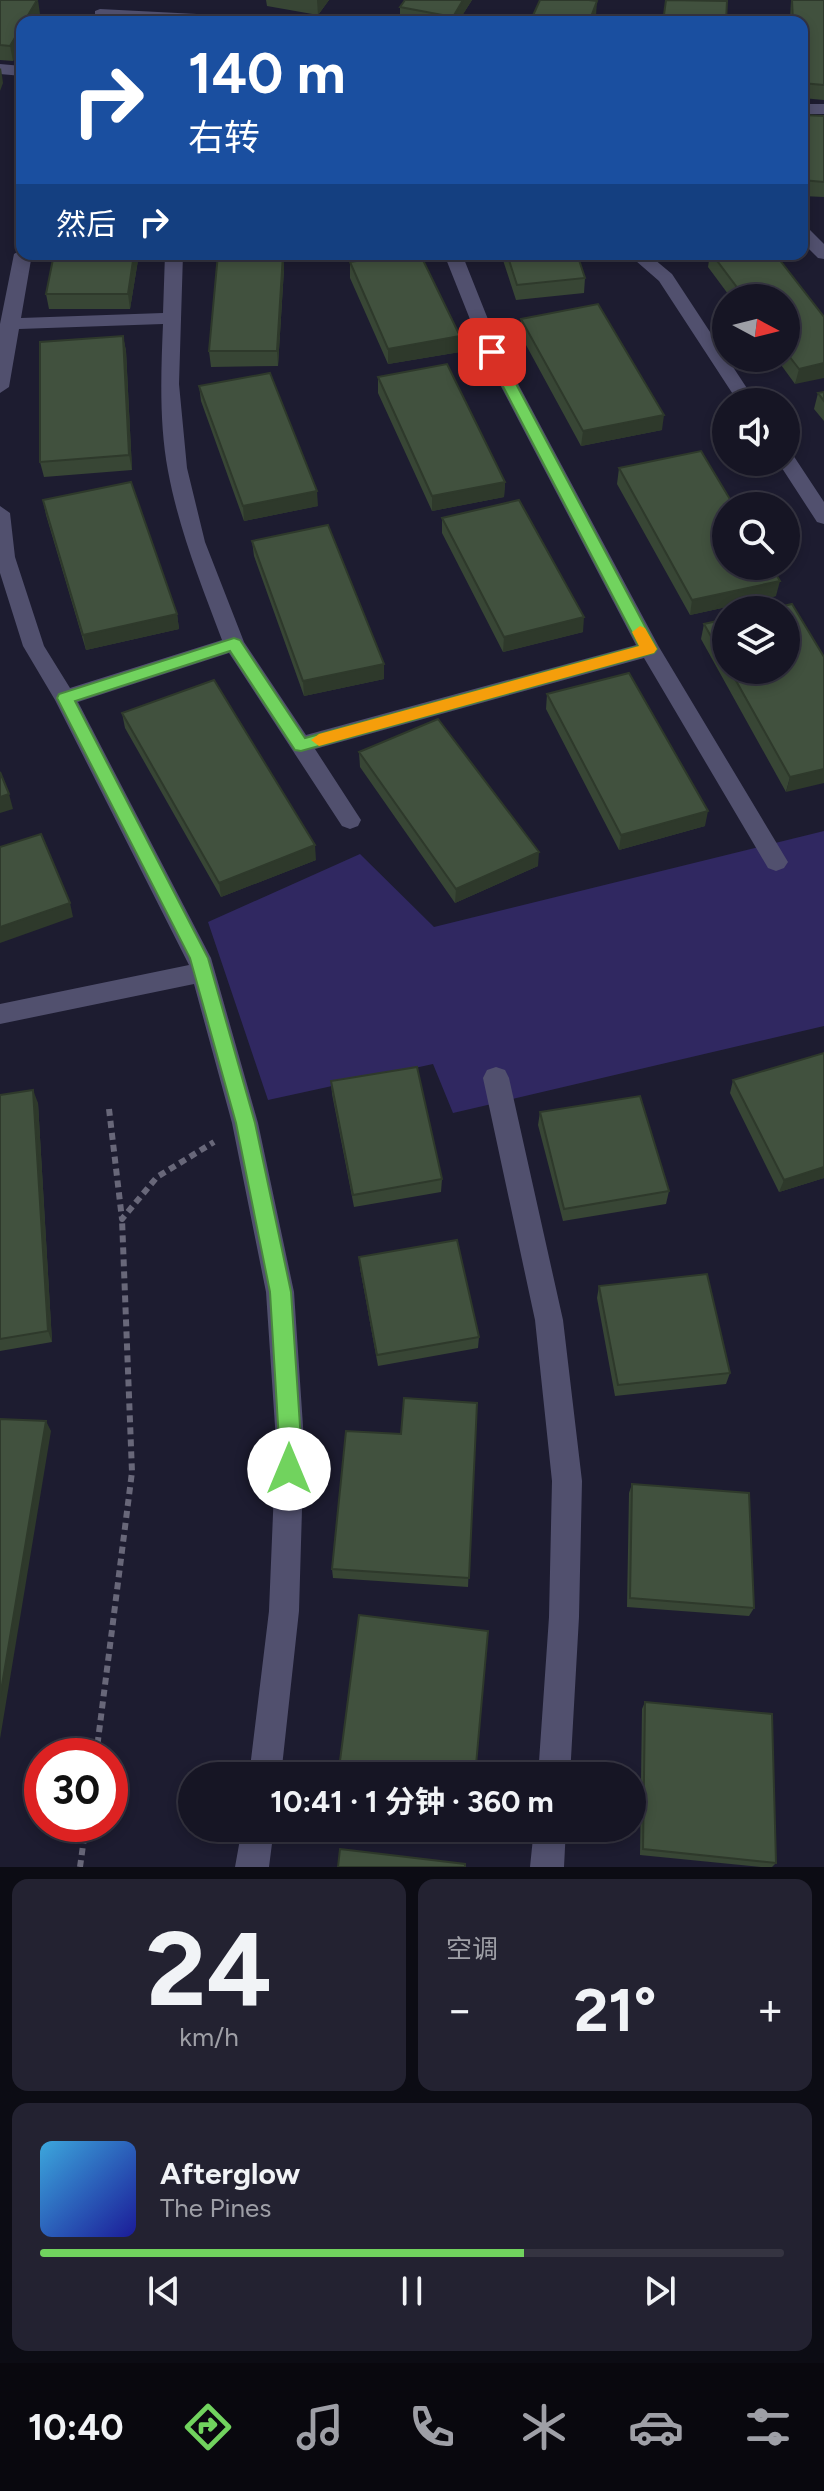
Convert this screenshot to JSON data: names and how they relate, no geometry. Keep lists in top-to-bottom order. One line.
{"north":"right","page":{"turn":["140 m","右转"],"then":"然后","limit":"30","trip":"10:41 · 1 分钟 · 360 m","tile":[["24","km/h"],"空调"],"heat":["−","21°","+"],"song":["Afterglow","The Pines"],"tabs":"10:40"}}
